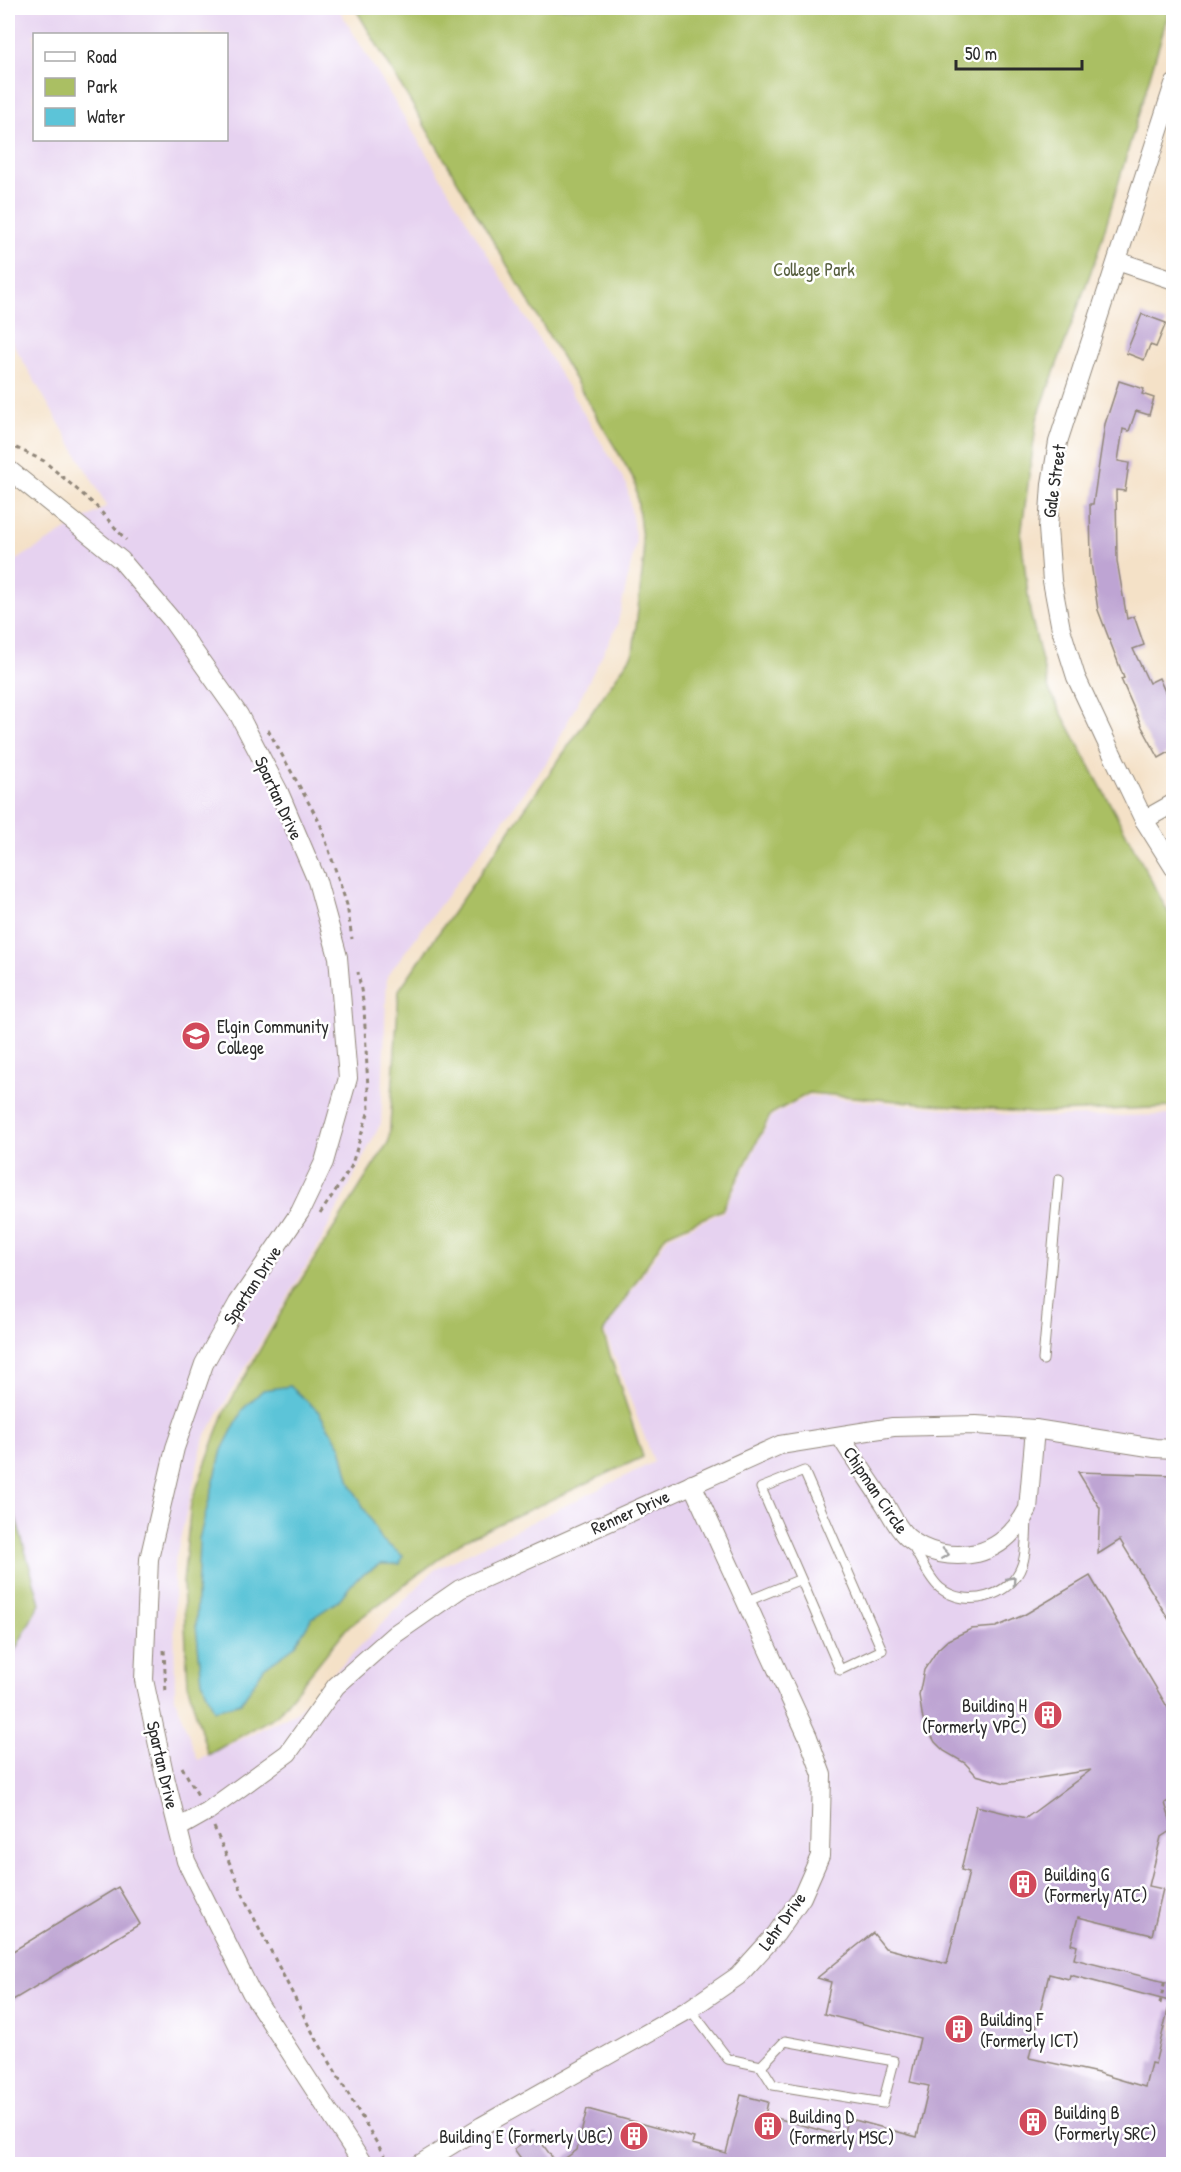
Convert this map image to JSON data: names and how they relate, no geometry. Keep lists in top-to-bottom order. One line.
{"streets":{"street":["Gale Street","Spartan Drive","Chipman Circle","Renner Drive","Lehr Drive"]},"crossings":[["Spartan Drive","Renner Drive"],["Chipman Circle","Renner Drive"],["Renner Drive","Lehr Drive"]],"one_way":["Chipman Circle"],"parks":["College Park"],"places":{"school or university":["Elgin Community College"],"building":["Building H (Formerly VPC)","Building G (Formerly ATC)","Building F (Formerly ICT)","Building B (Formerly SRC)","Building D (Formerly MSC)","Building E (Formerly UBC)"]},"legend":["Road","Park","Water"],"scale_bar":"50 m"}
